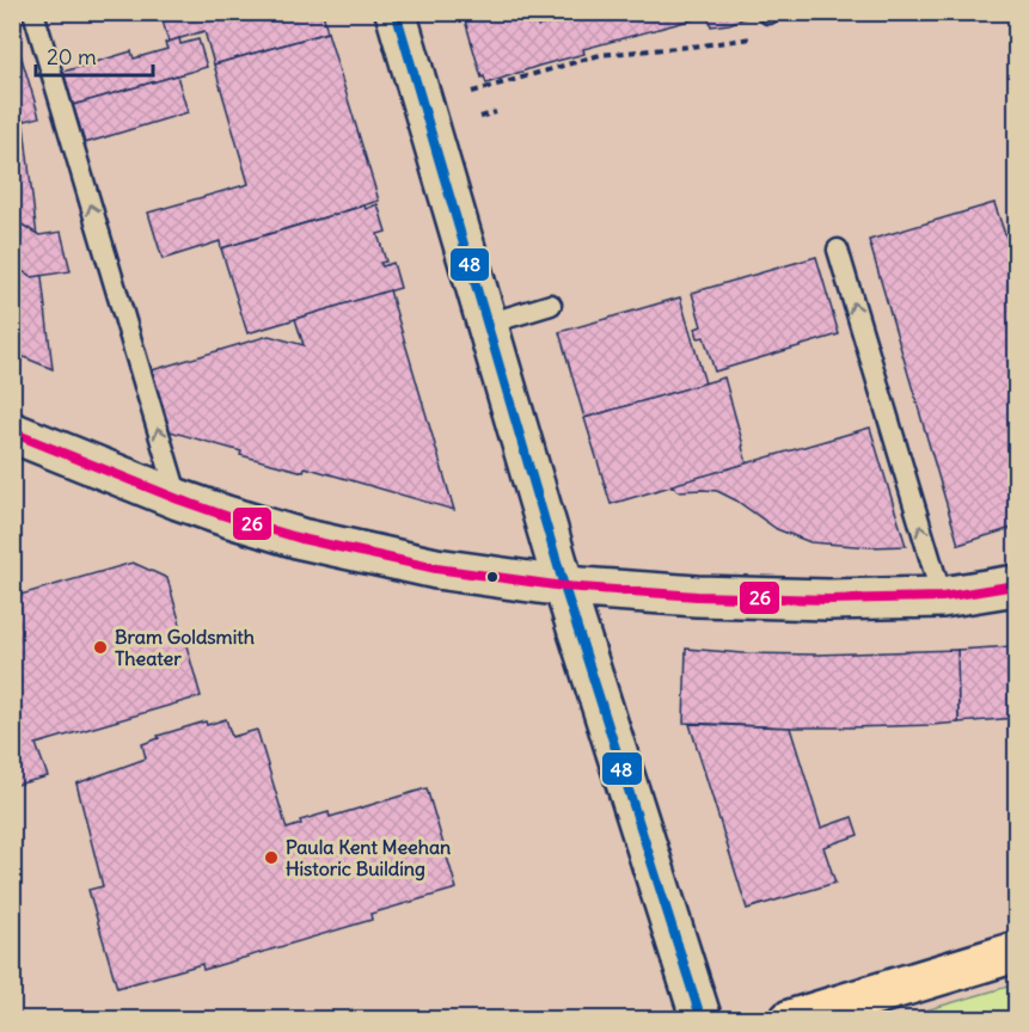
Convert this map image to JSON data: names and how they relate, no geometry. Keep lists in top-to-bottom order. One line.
{"places":["Bram Goldsmith Theater","Paula Kent Meehan Historic Building"],"lines":["transit line 48","transit line 26"],"scale_bar":"20 m"}
